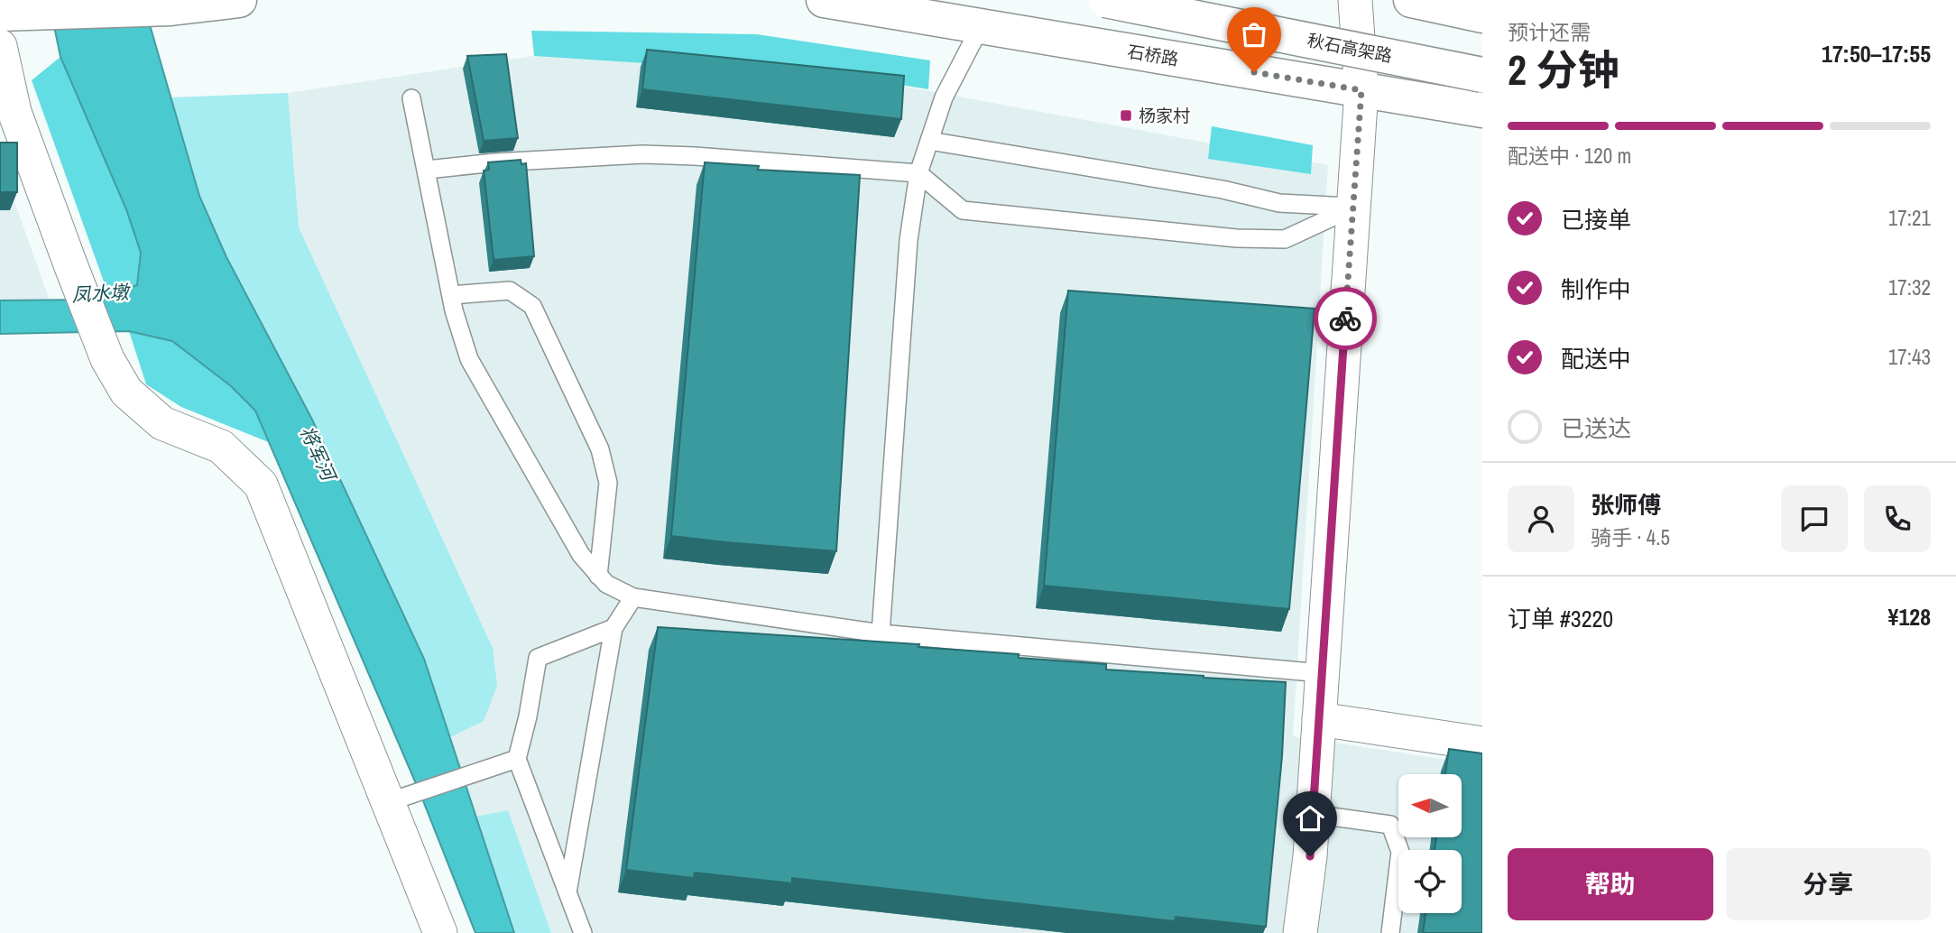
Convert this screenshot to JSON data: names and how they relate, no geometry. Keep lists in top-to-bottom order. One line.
{"streets":{"main road":["秋石高架路","石桥路"]},"water":["凤水墩","将军河"],"places":{"transit":["杨家村"]},"north":"left","page":{"heading":["2 分钟","预计还需","17:50–17:55"],"panel":["张师傅","骑手 · 4.5","订单 #3220","¥128"],"bar":"配送中 · 120 m","list":[["已接单","17:21"],["制作中","17:32"],["配送中","17:43"],"已送达"],"buttons":["帮助","分享"]}}
